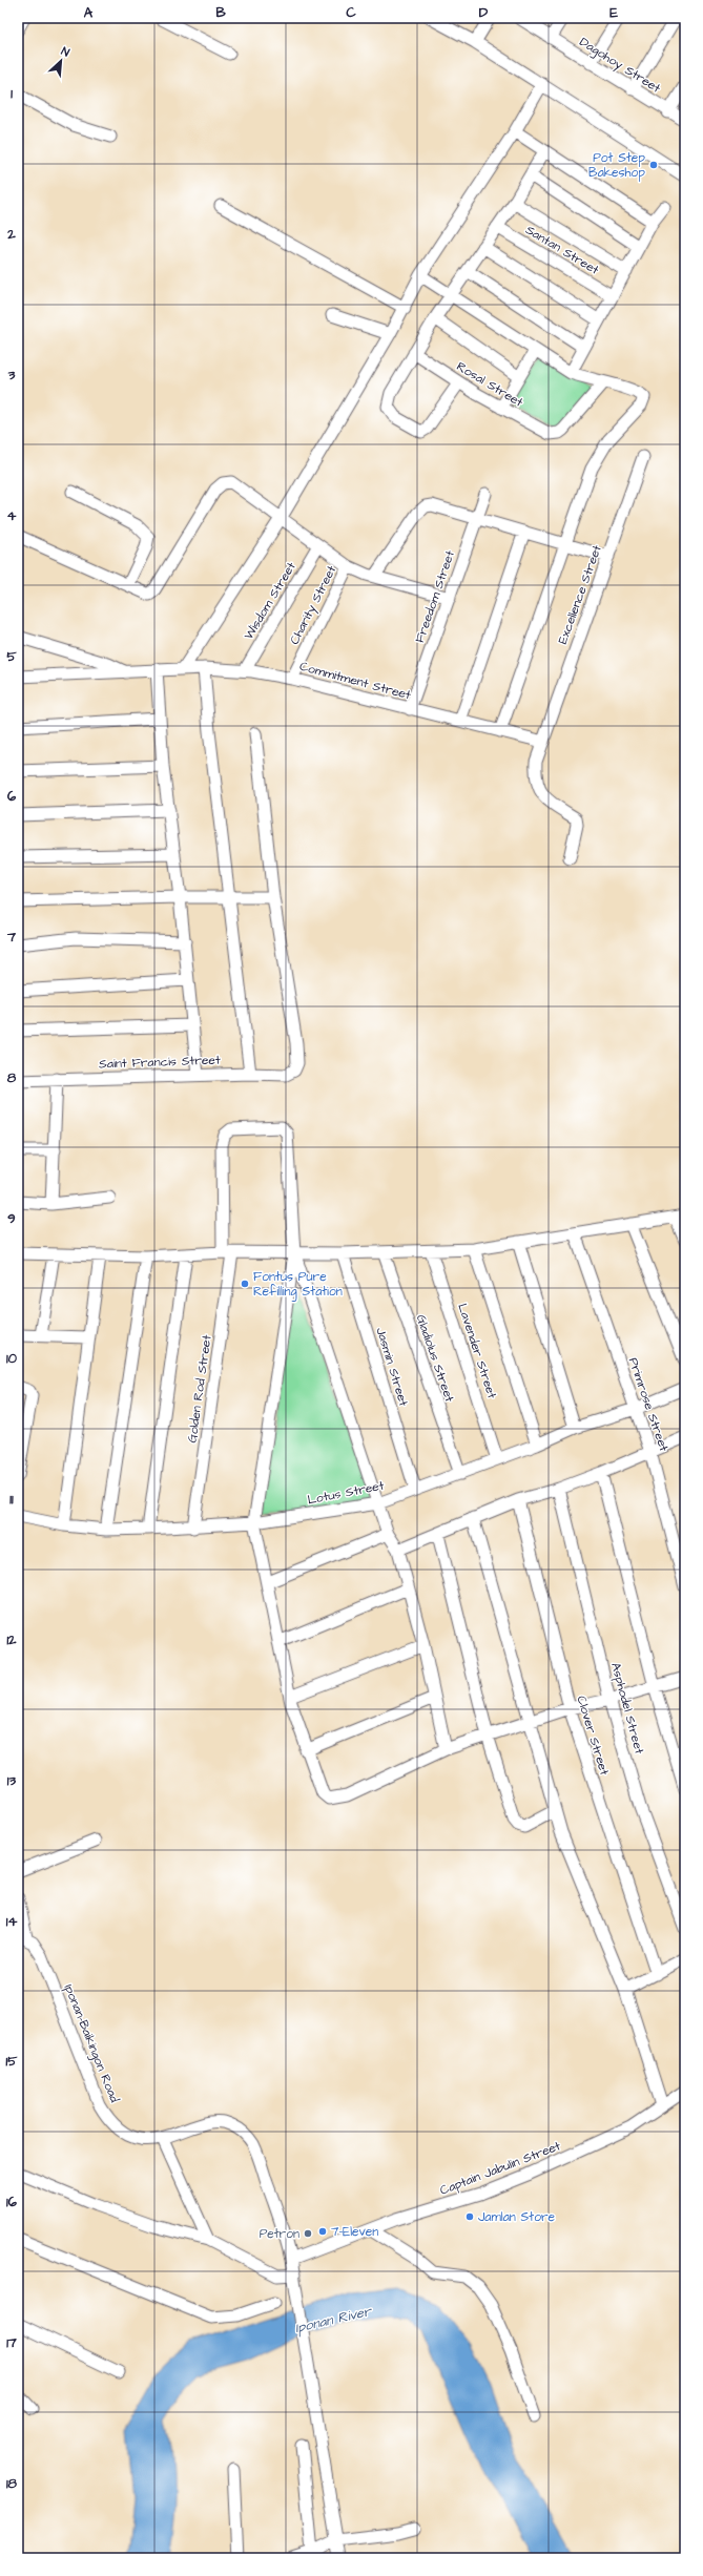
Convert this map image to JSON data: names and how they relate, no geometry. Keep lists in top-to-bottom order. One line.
{"streets":{"street":["Dagohoy Street","Santan Street","Rosal Street","Excellence Street","Freedom Street","Wisdom Street","Charity Street","Commitment Street","Saint Francis Street","Lavender Street","Gladiolus Street","Jasmin Street","Golden Rod Street","Primrose Street","Lotus Street","Asphodel Street","Clover Street","Iponan-Baikingon Road","Captain Jabulin Street"]},"crossings":[["Excellence Street","Commitment Street"],["Freedom Street","Commitment Street"],["Wisdom Street","Commitment Street"],["Charity Street","Commitment Street"],["Lavender Street","Lotus Street"],["Gladiolus Street","Lotus Street"],["Jasmin Street","Lotus Street"],["Golden Rod Street","Lotus Street"],["Primrose Street","Lotus Street"],["Iponan-Baikingon Road","Captain Jabulin Street"]],"water":["Iponan River"],"places":["Pot Step Bakeshop","Fontus Pure Refilling Station","Jamlan Store","7-Eleven","Petron"],"north":"top right","grid":{"columns":["A","B","C","D","E"],"rows":["1","2","3","4","5","6","7","8","9","10","11","12","13","14","15","16","17","18"]}}
